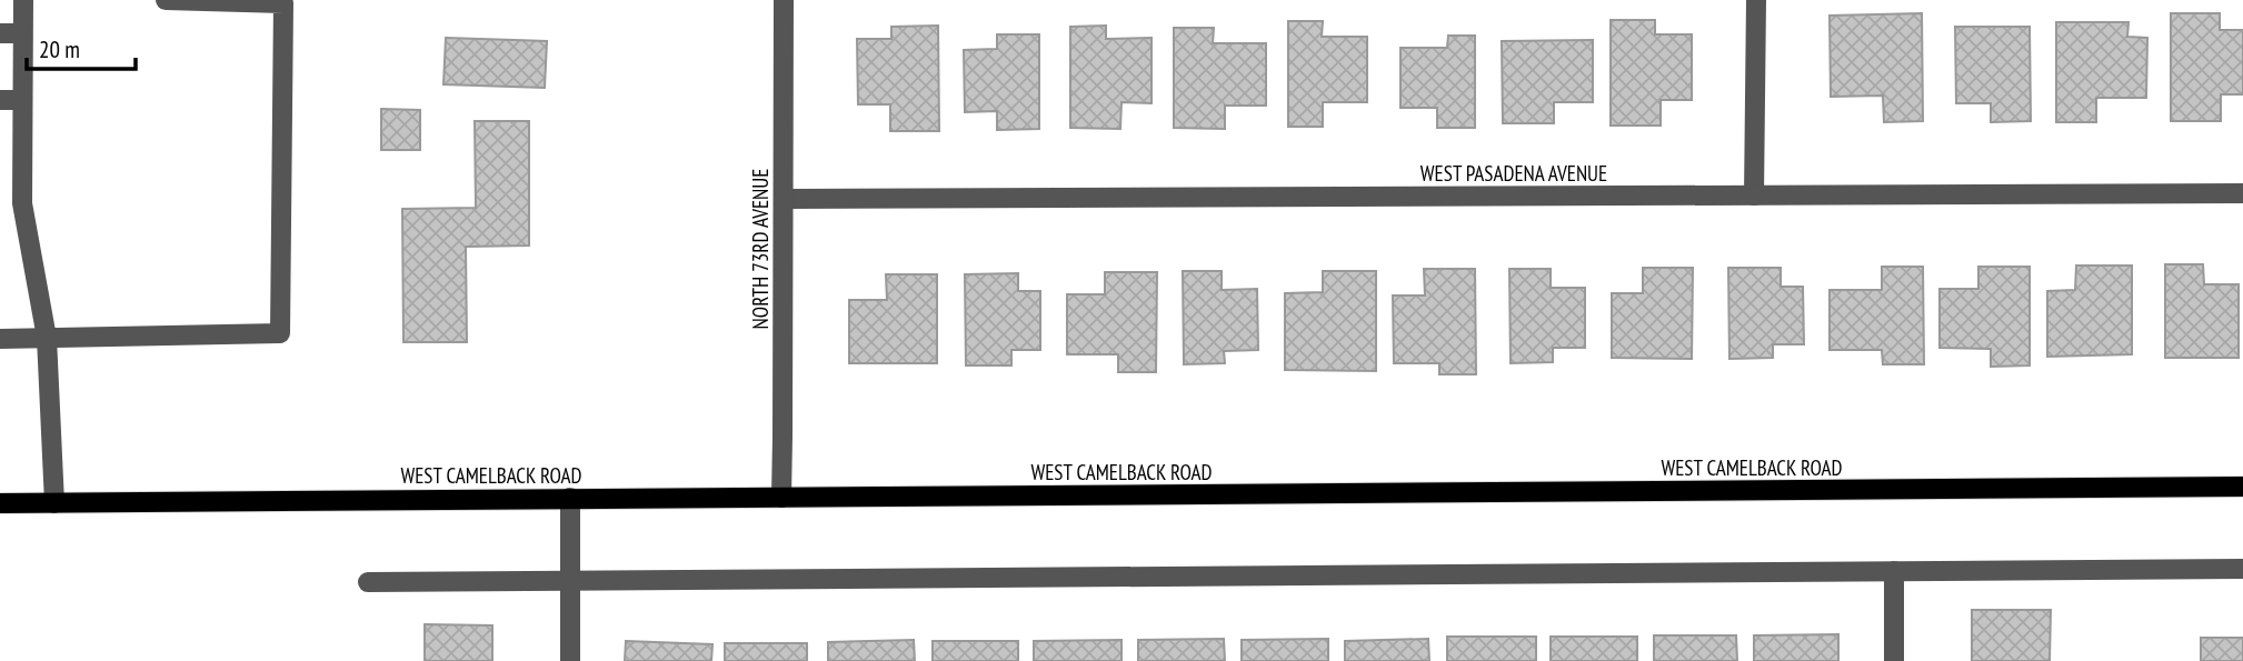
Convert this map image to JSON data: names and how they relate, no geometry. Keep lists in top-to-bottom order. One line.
{"streets":{"main road":["WEST CAMELBACK ROAD"],"street":["WEST PASADENA AVENUE","NORTH 73RD AVENUE"]},"crossings":[["WEST PASADENA AVENUE","NORTH 73RD AVENUE"],["NORTH 73RD AVENUE","WEST CAMELBACK ROAD"]],"scale_bar":"20 m"}
